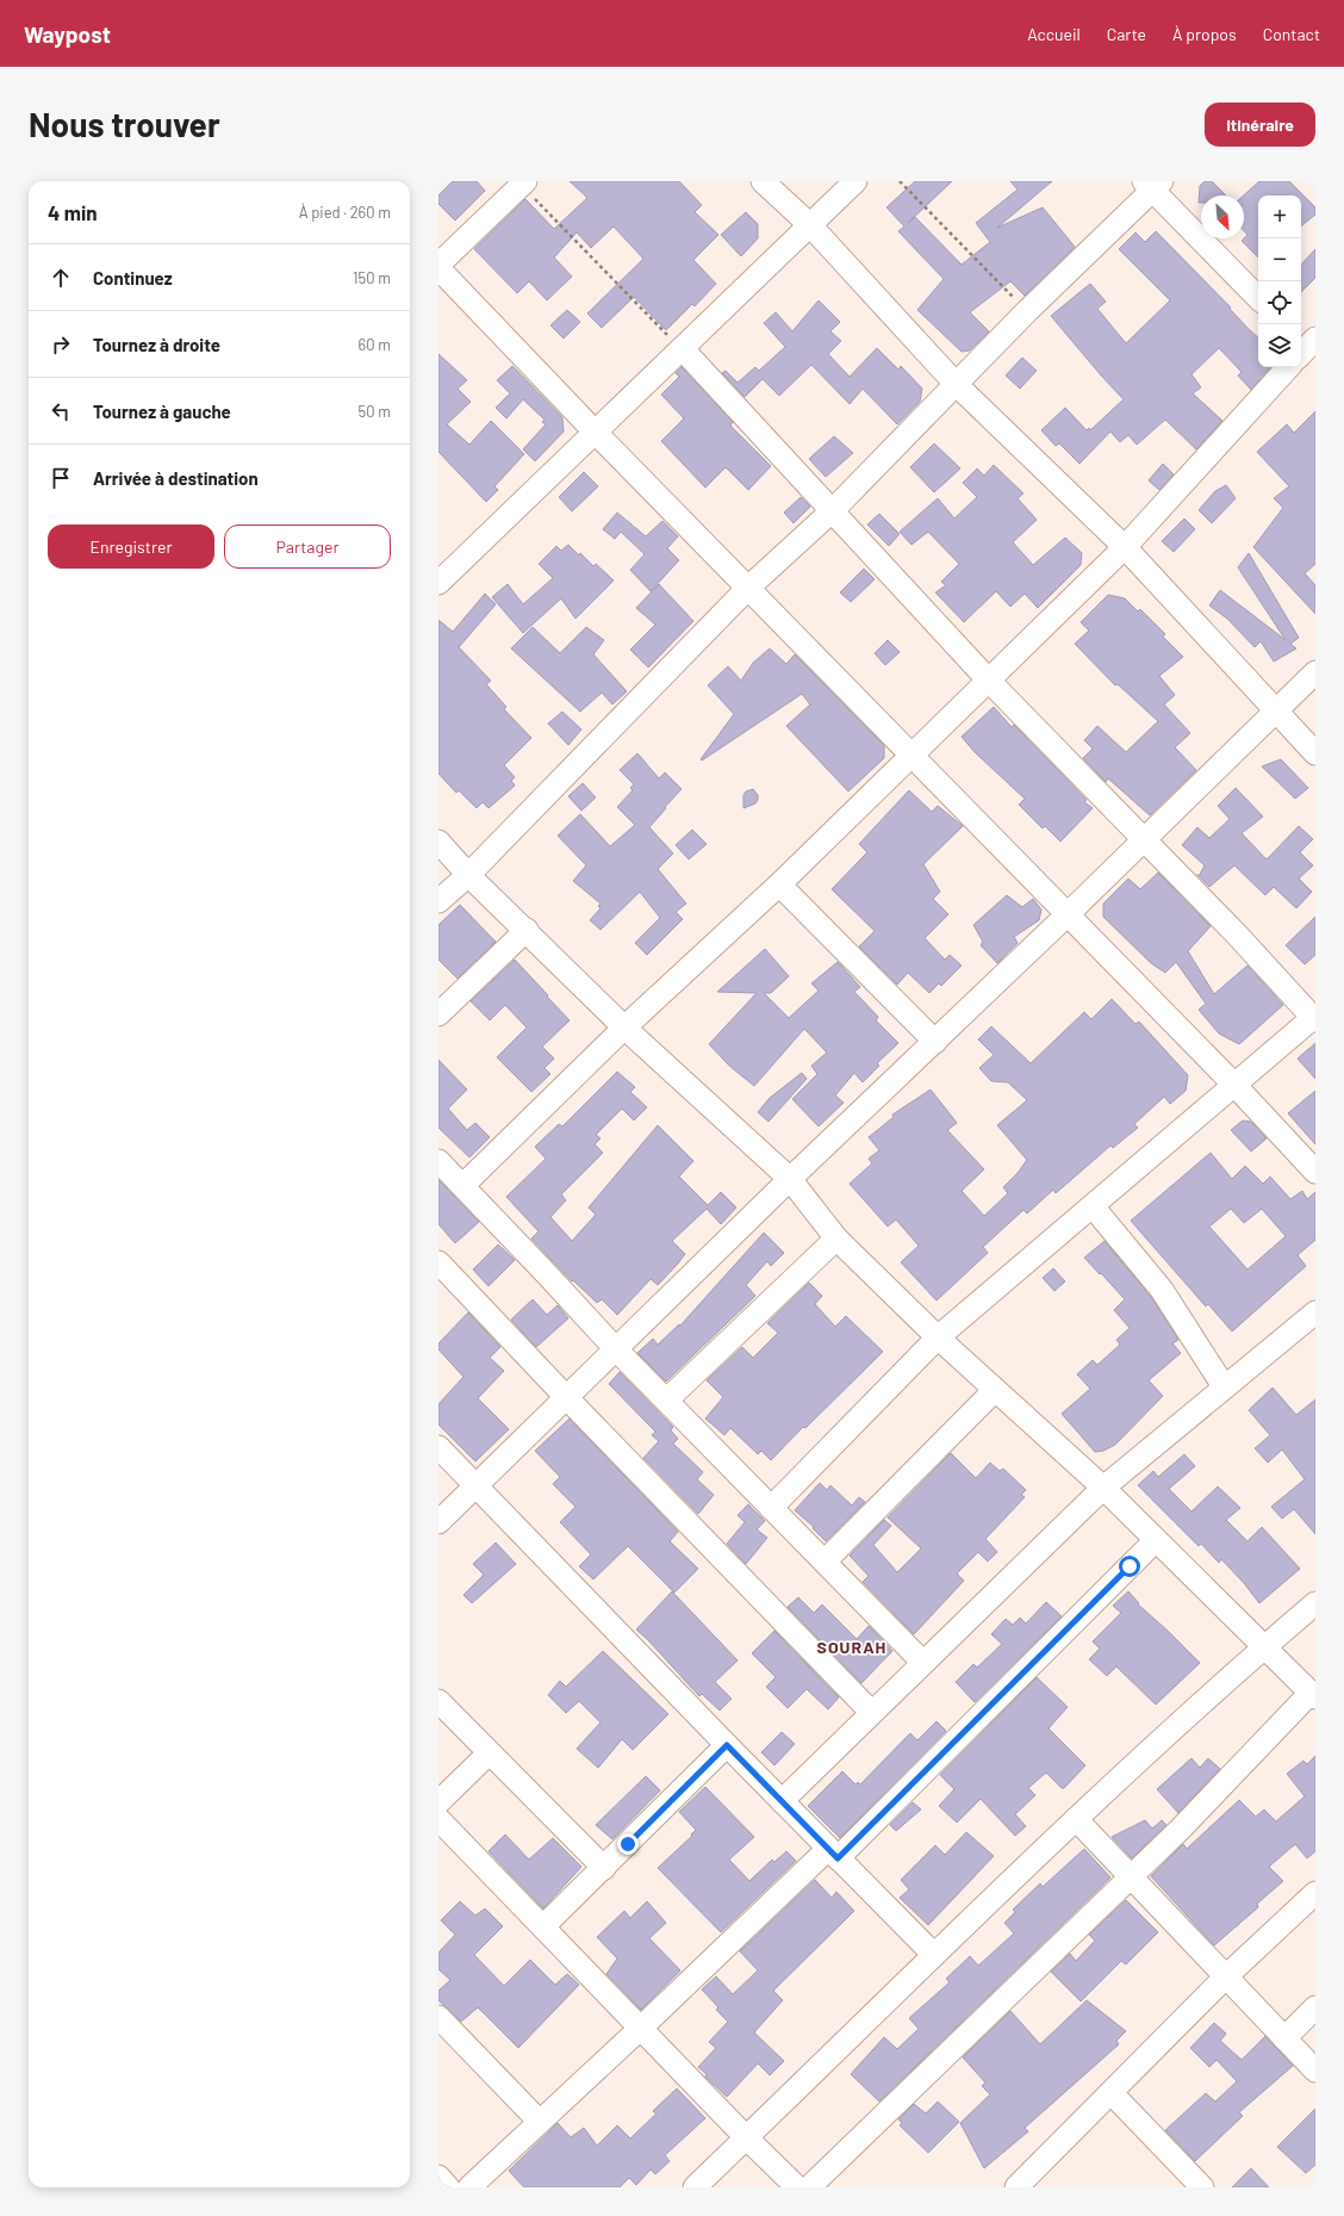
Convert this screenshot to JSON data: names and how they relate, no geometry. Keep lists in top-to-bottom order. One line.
{"districts":["SOURAH"],"north":"bottom right","page":{"header":"Waypost","nav":["Accueil","Carte","À propos","Contact"],"buttons":["Itinéraire",["Enregistrer","Partager"]],"title":"Nous trouver","heading":["4 min","À pied · 260 m"],"map_buttons":["+","−"],"list":[["Continuez","150 m"],["Tournez à droite","60 m"],["Tournez à gauche","50 m"],"Arrivée à destination"]}}
